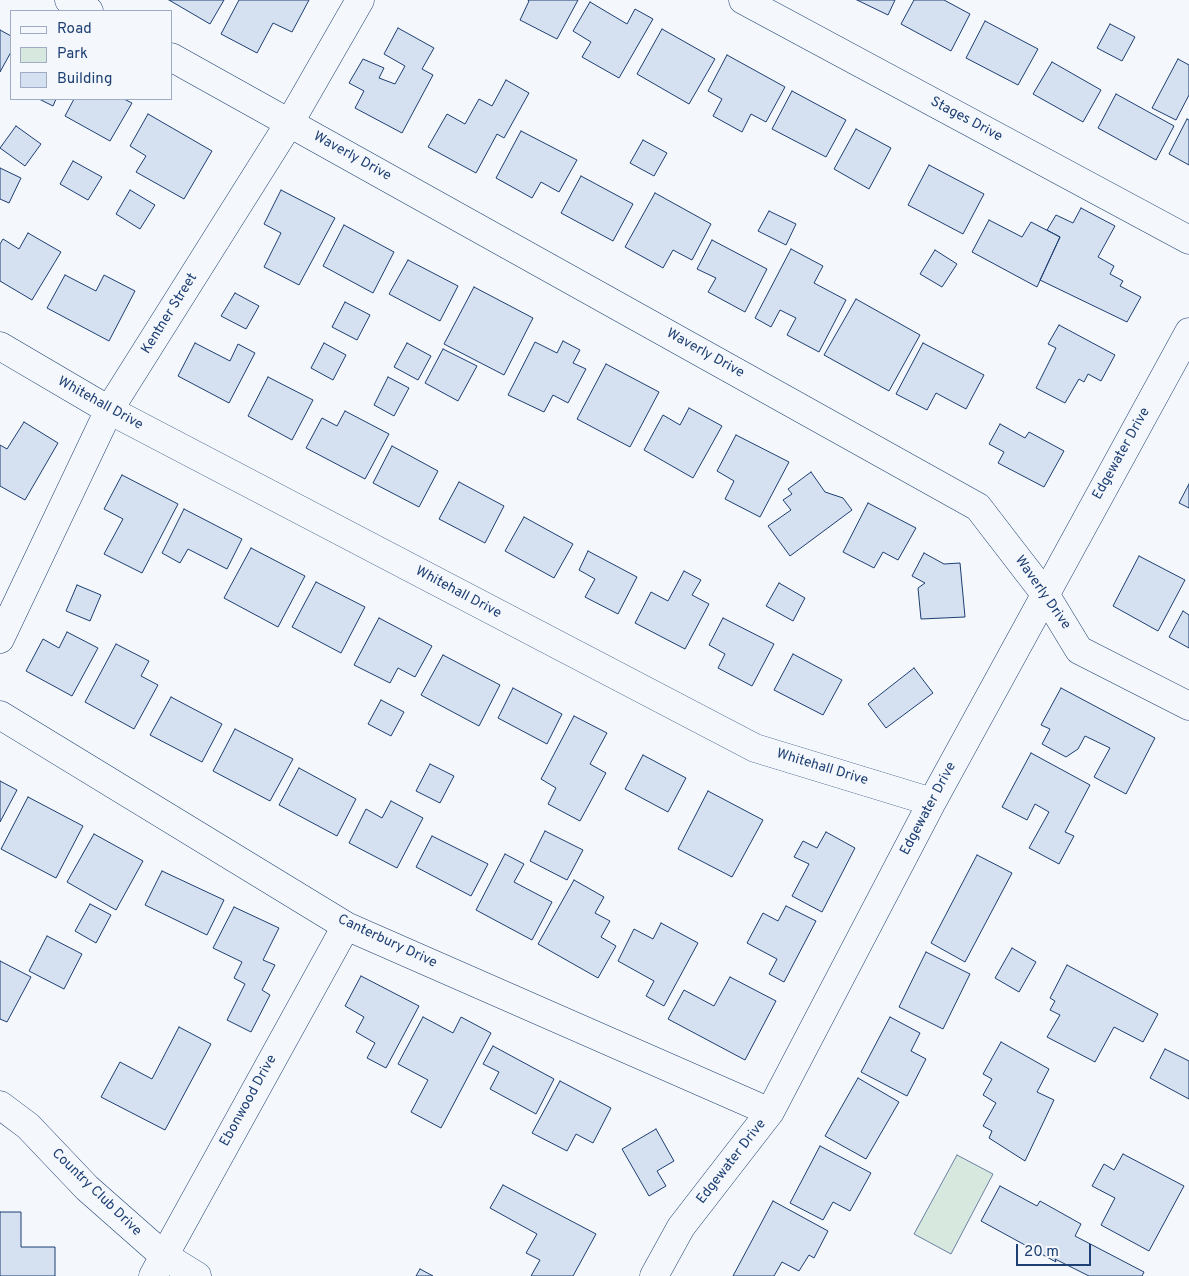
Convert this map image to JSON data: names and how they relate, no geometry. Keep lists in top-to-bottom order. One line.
{"streets":{"street":["Stages Drive","Waverly Drive","Kentner Street","Whitehall Drive","Edgewater Drive","Canterbury Drive","Ebonwood Drive","Country Club Drive"]},"crossings":[["Waverly Drive","Kentner Street"],["Waverly Drive","Edgewater Drive"],["Kentner Street","Whitehall Drive"],["Whitehall Drive","Edgewater Drive"],["Edgewater Drive","Canterbury Drive"],["Canterbury Drive","Ebonwood Drive"],["Ebonwood Drive","Country Club Drive"]],"legend":["Road","Park","Building"],"scale_bar":"20 m"}
